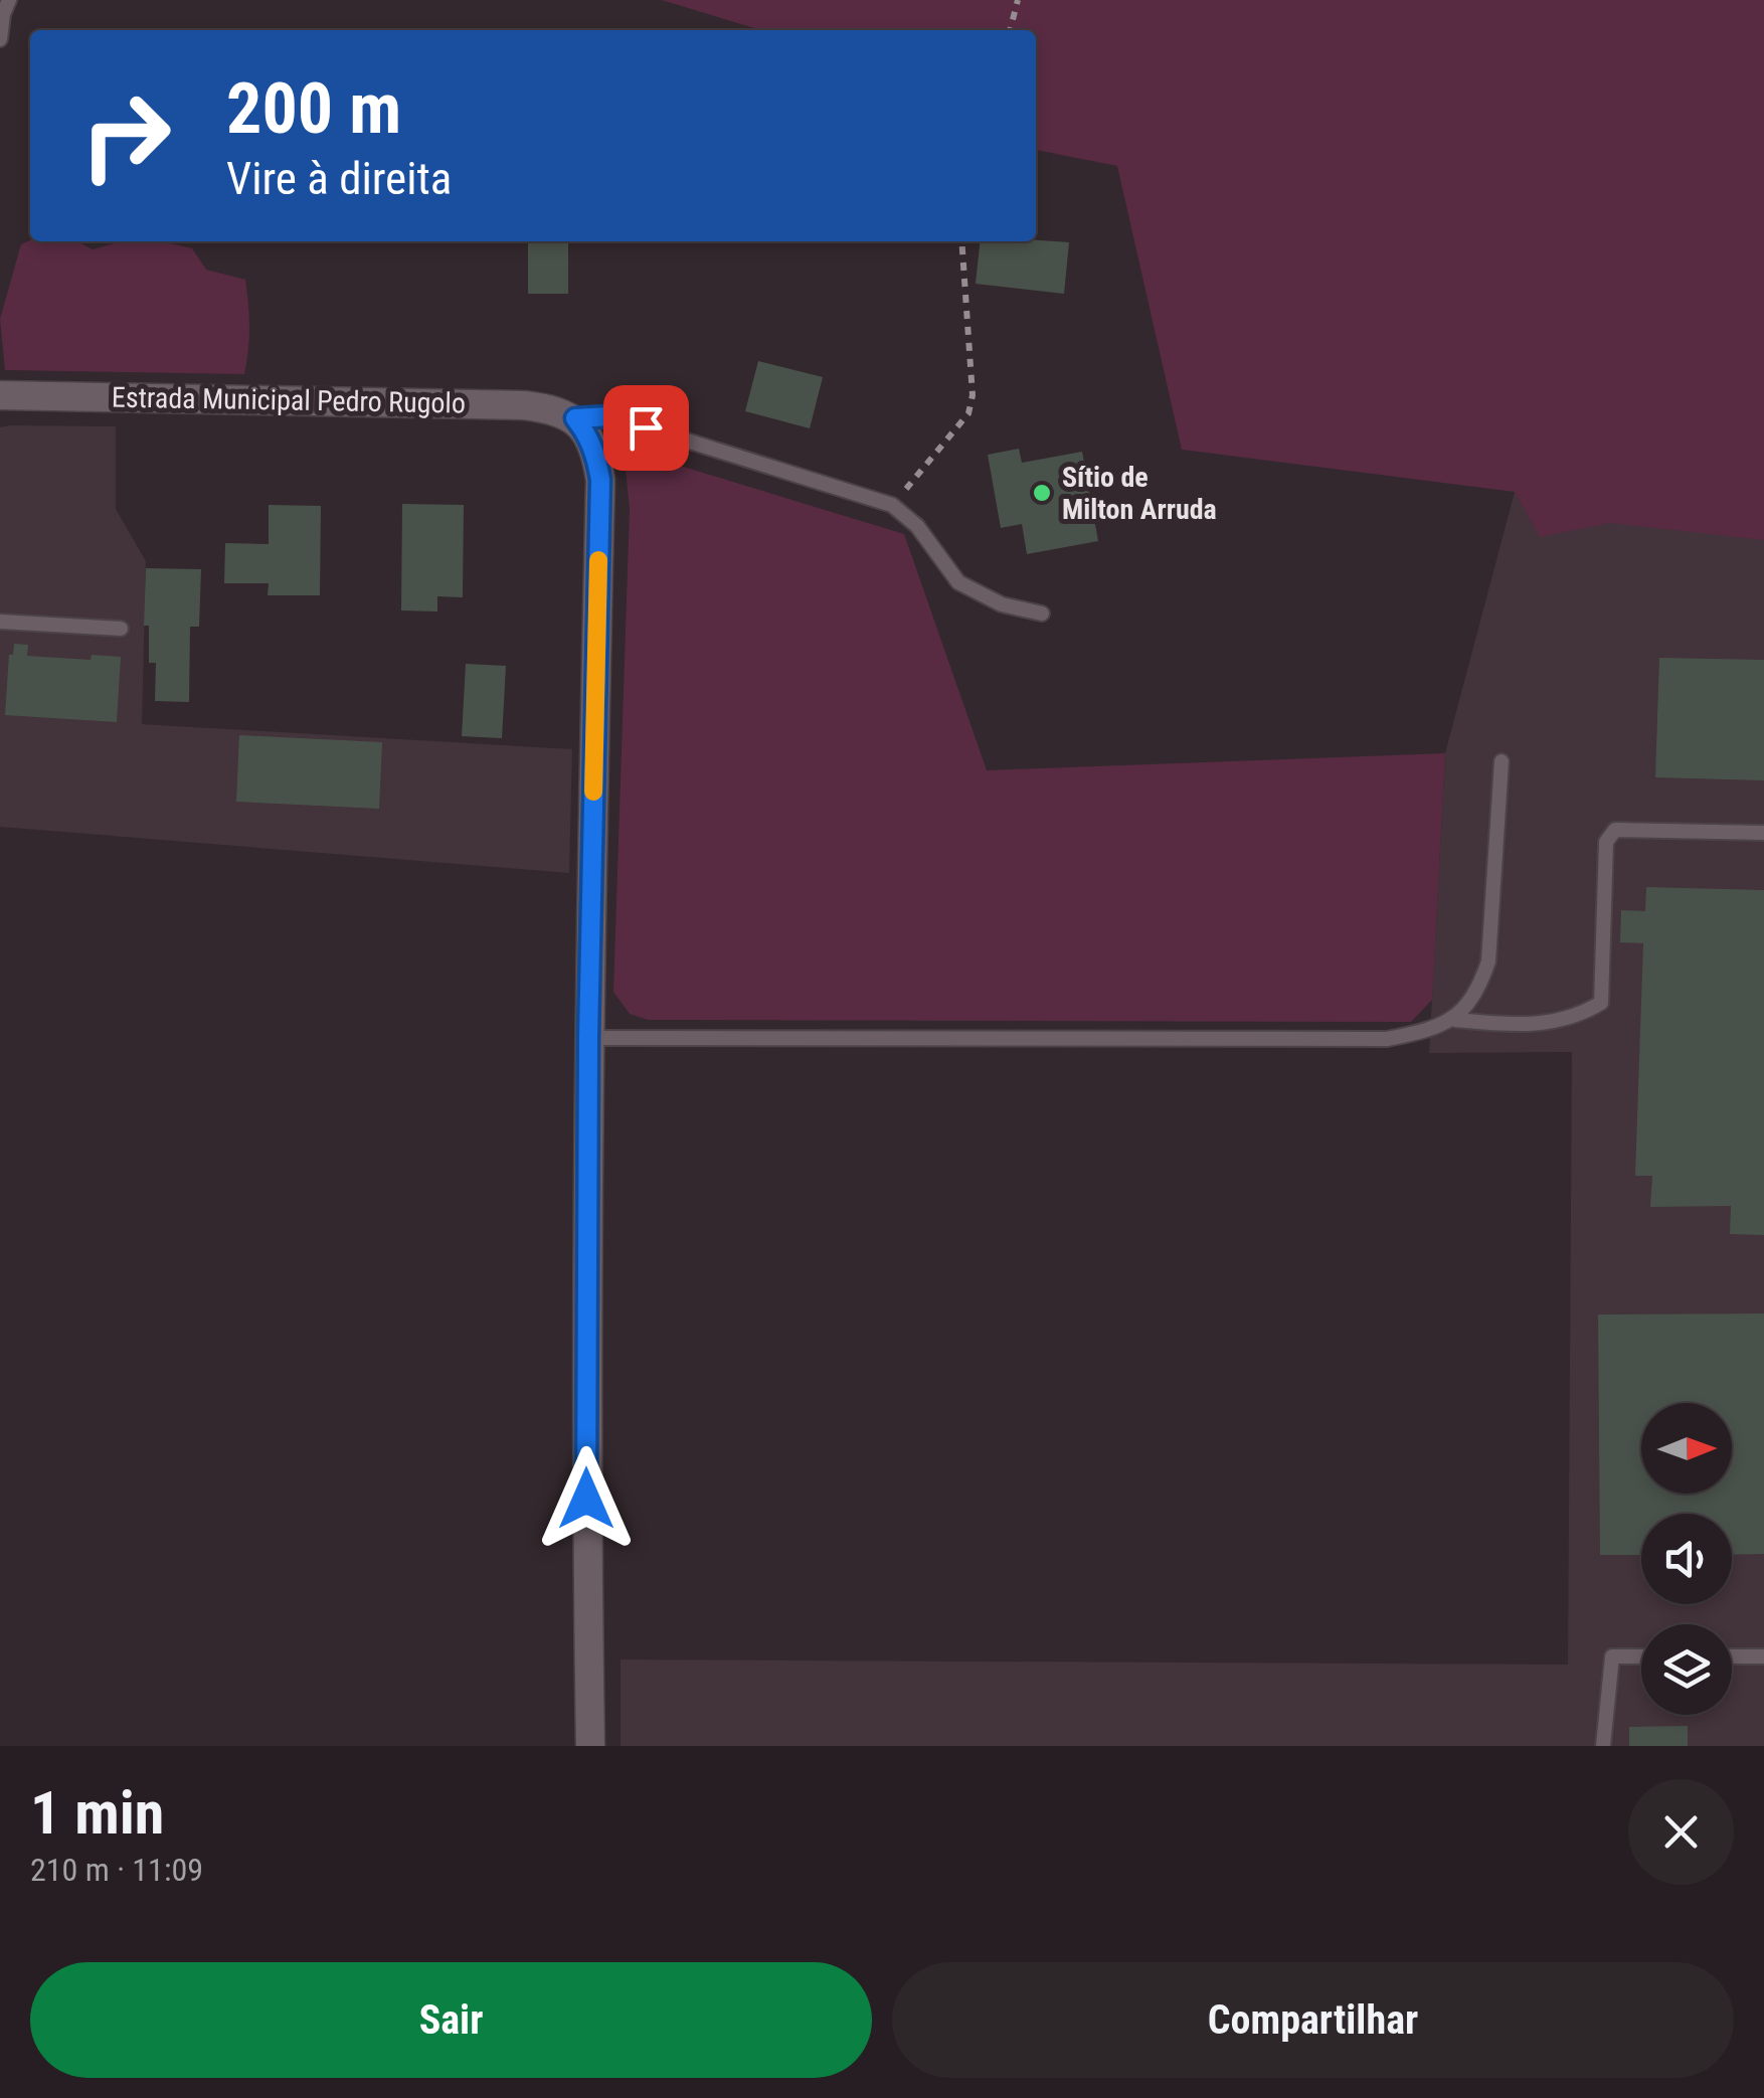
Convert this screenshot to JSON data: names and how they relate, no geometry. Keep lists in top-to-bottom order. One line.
{"streets":{"street":["Estrada Municipal Pedro Rugolo"]},"places":["Sítio de Milton Arruda"],"north":"right","page":{"turn":["200 m","Vire à direita"],"heading":["1 min","210 m · 11:09"],"buttons":["Sair","Compartilhar"]}}
